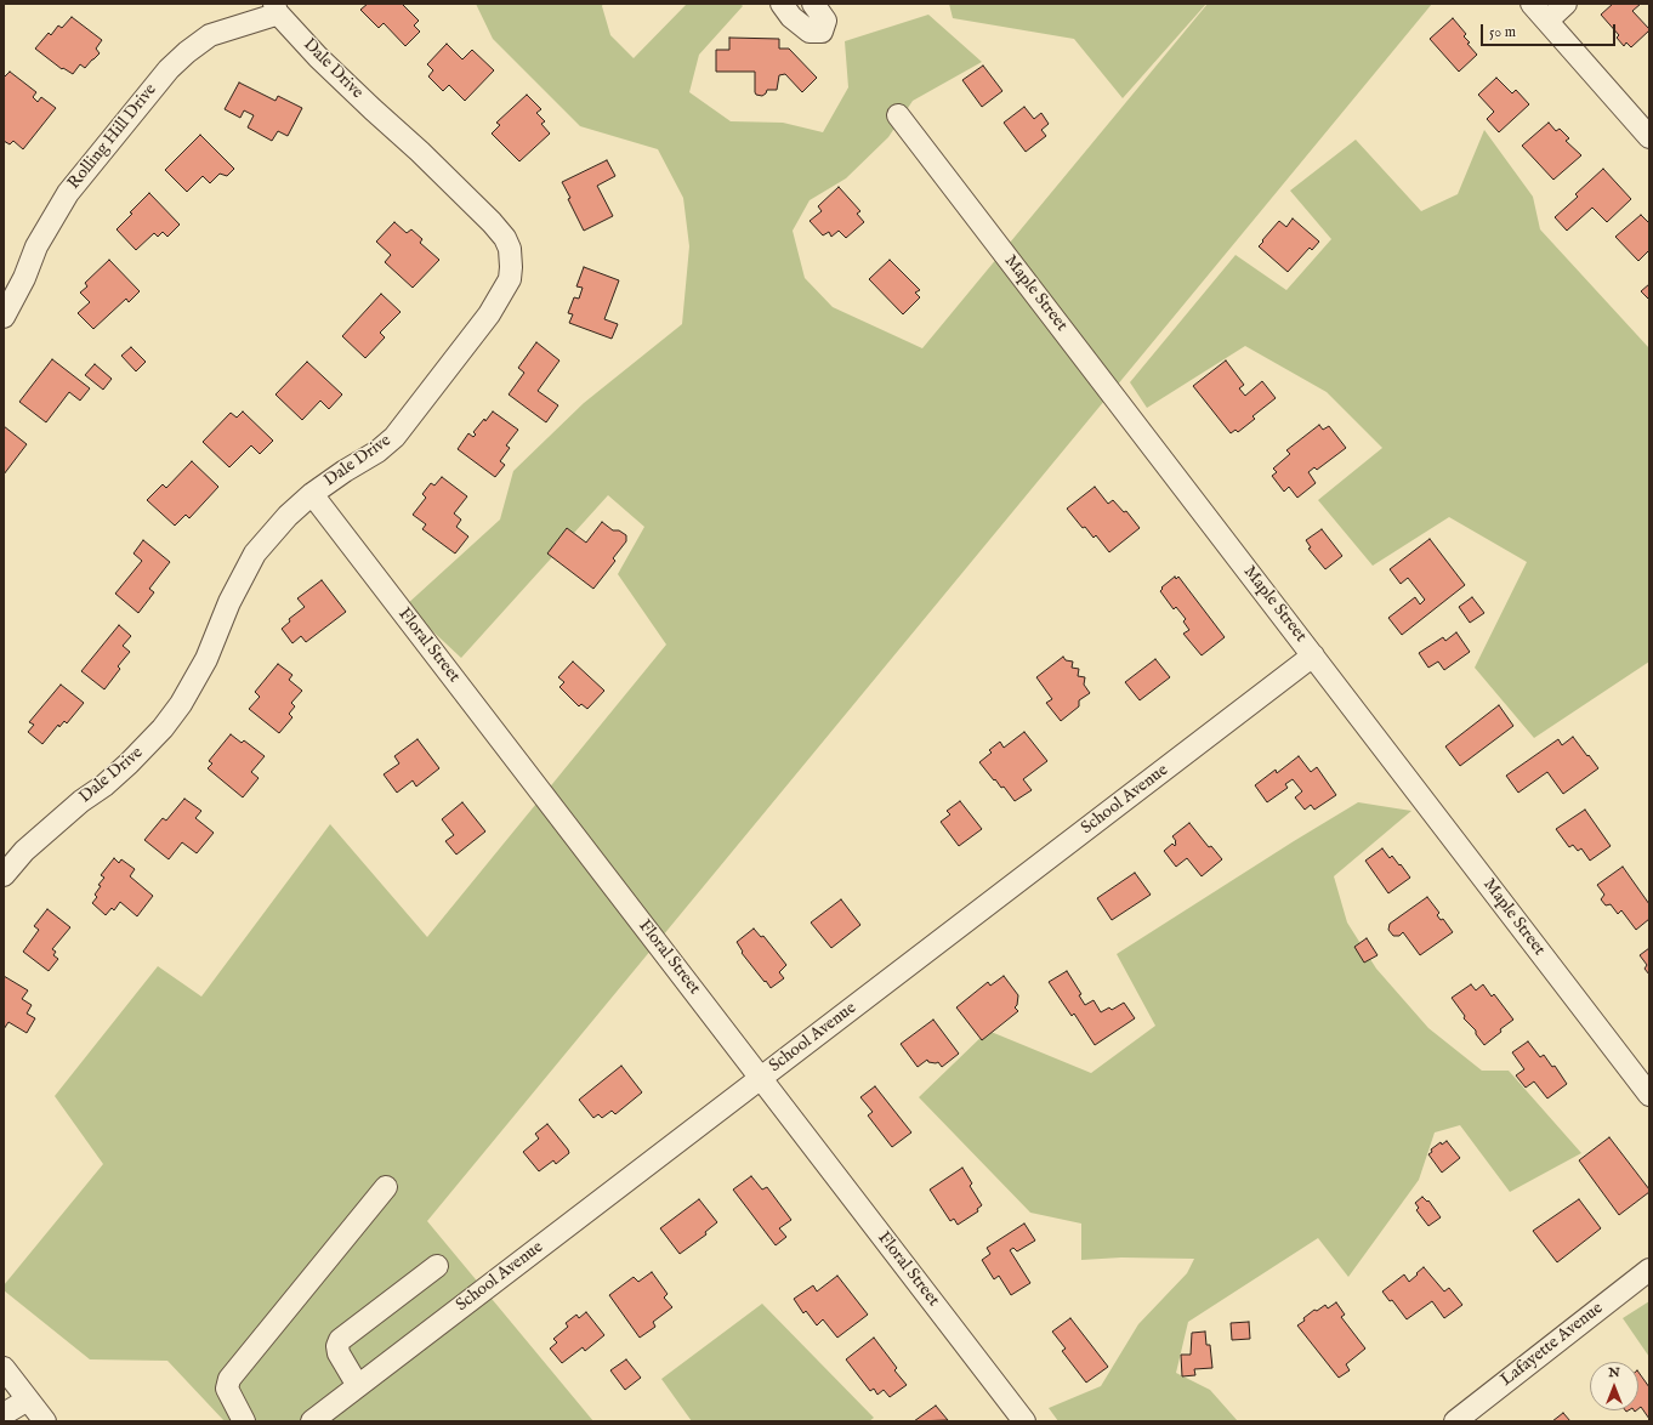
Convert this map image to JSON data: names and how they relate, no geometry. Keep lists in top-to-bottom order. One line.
{"streets":{"street":["Dale Drive","Rolling Hill Drive","Maple Street","Floral Street","School Avenue","Lafayette Avenue"]},"crossings":[["Dale Drive","Rolling Hill Drive"],["Dale Drive","Floral Street"],["Maple Street","School Avenue"],["Floral Street","School Avenue"]],"scale_bar":"50 m","north":"top"}
